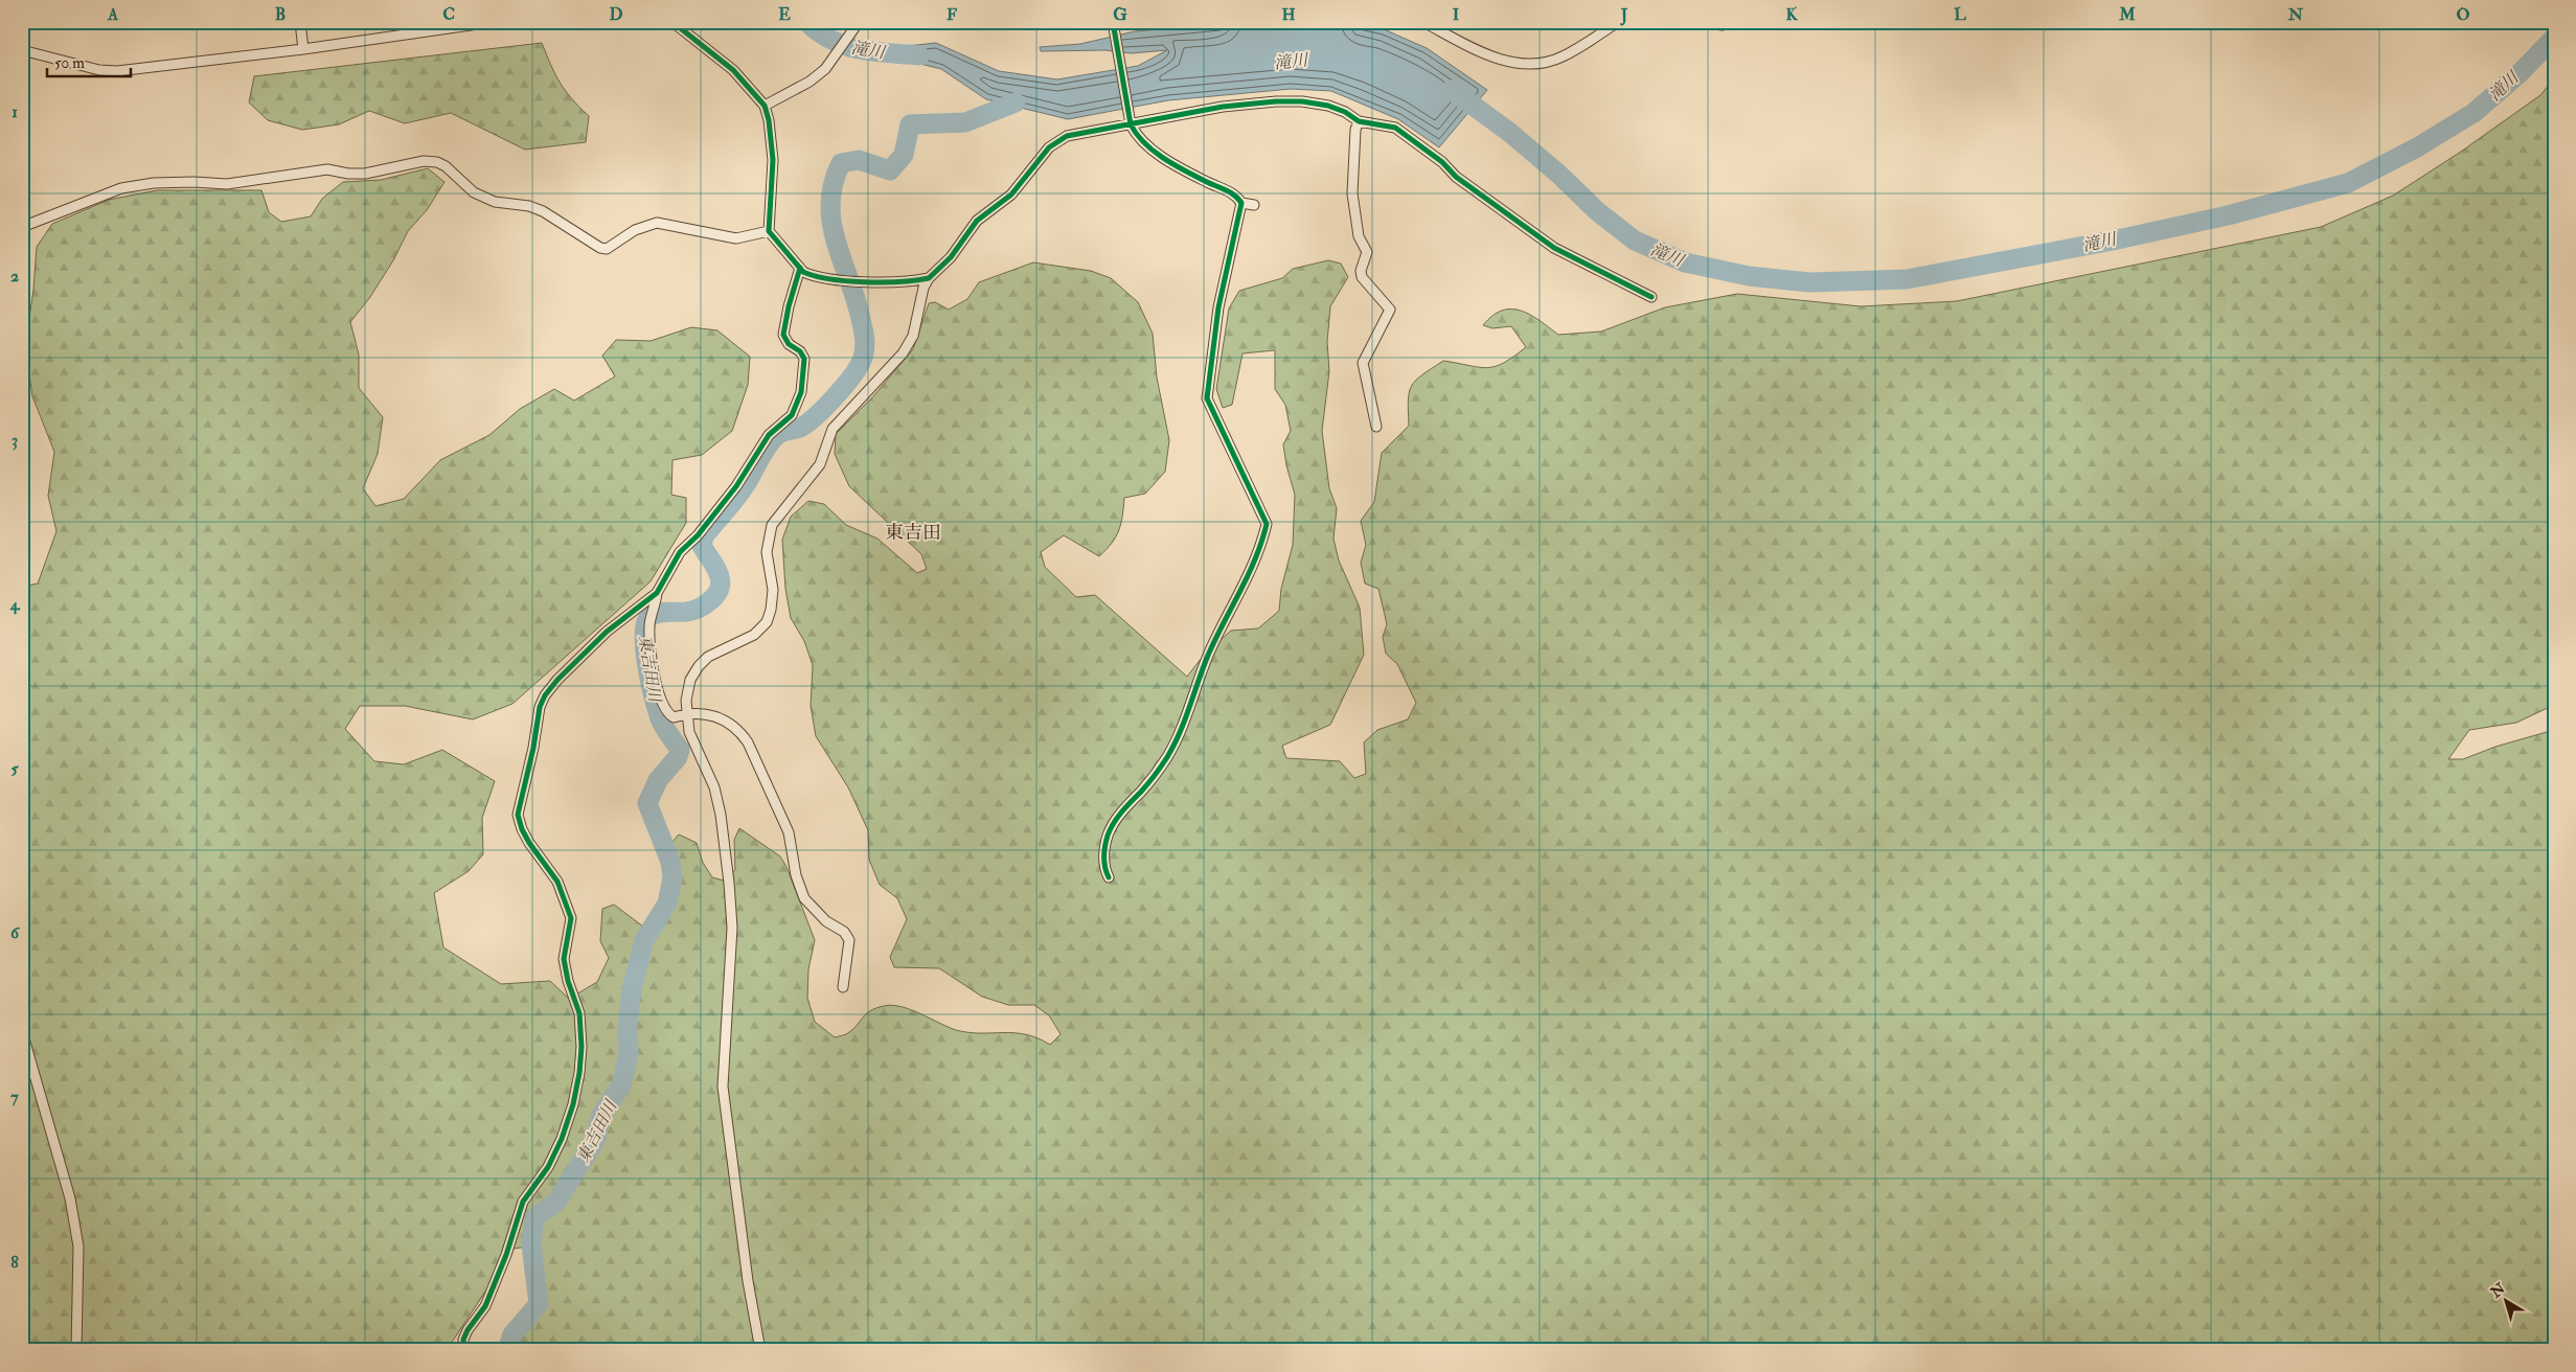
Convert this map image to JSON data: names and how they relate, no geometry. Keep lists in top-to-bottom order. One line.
{"districts":["東吉田"],"water":["滝川","東吉田川"],"scale_bar":"50 m","north":"top left","grid":{"columns":["A","B","C","D","E","F","G","H","I","J","K","L","M","N","O"],"rows":["1","2","3","4","5","6","7","8"]}}
